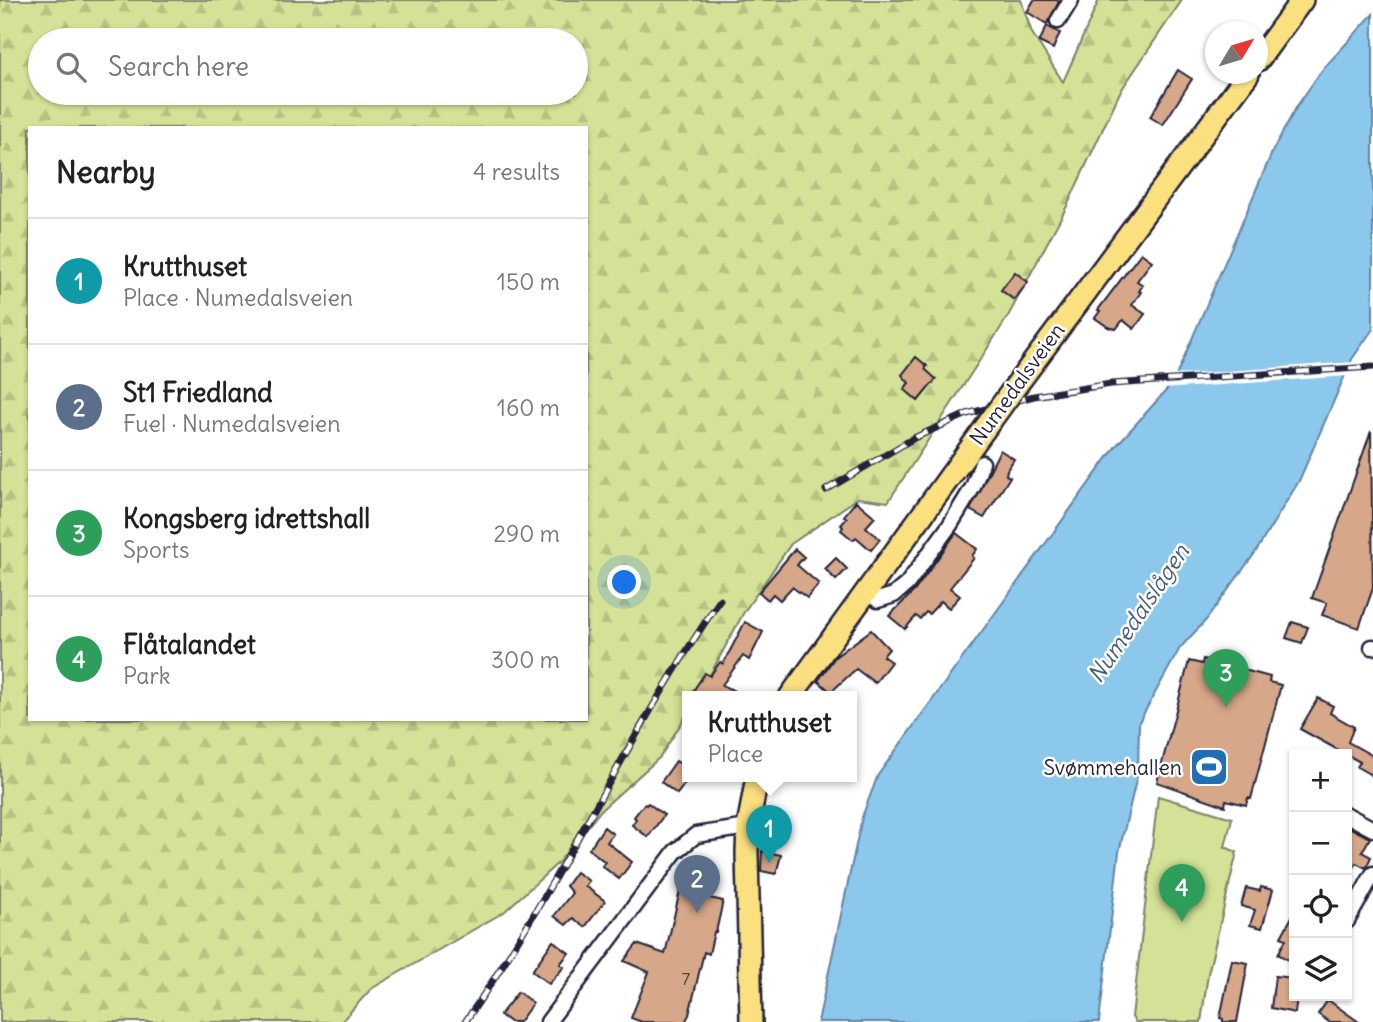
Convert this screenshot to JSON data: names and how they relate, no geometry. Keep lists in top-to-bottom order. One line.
{"streets":{"main road":["Numedalsveien"]},"water":["Numedalslågen"],"places":{"sports":["Svømmehallen"]},"house_numbers":["7"],"north":"top right","page":{"search":"Search here","heading":["Nearby","4 results"],"list":[{"mark":"1","name":"Krutthuset","note":"Place · Numedalsveien","value":"150 m"},{"mark":"2","name":"St1 Friedland","note":"Fuel · Numedalsveien","value":"160 m"},{"mark":"3","name":"Kongsberg idrettshall","note":"Sports","value":"290 m"},{"mark":"4","name":"Flåtalandet","note":"Park","value":"300 m"}],"pins":["3","1","2","4"],"popup":["Krutthuset","Place"],"map_buttons":["+","−"]}}
